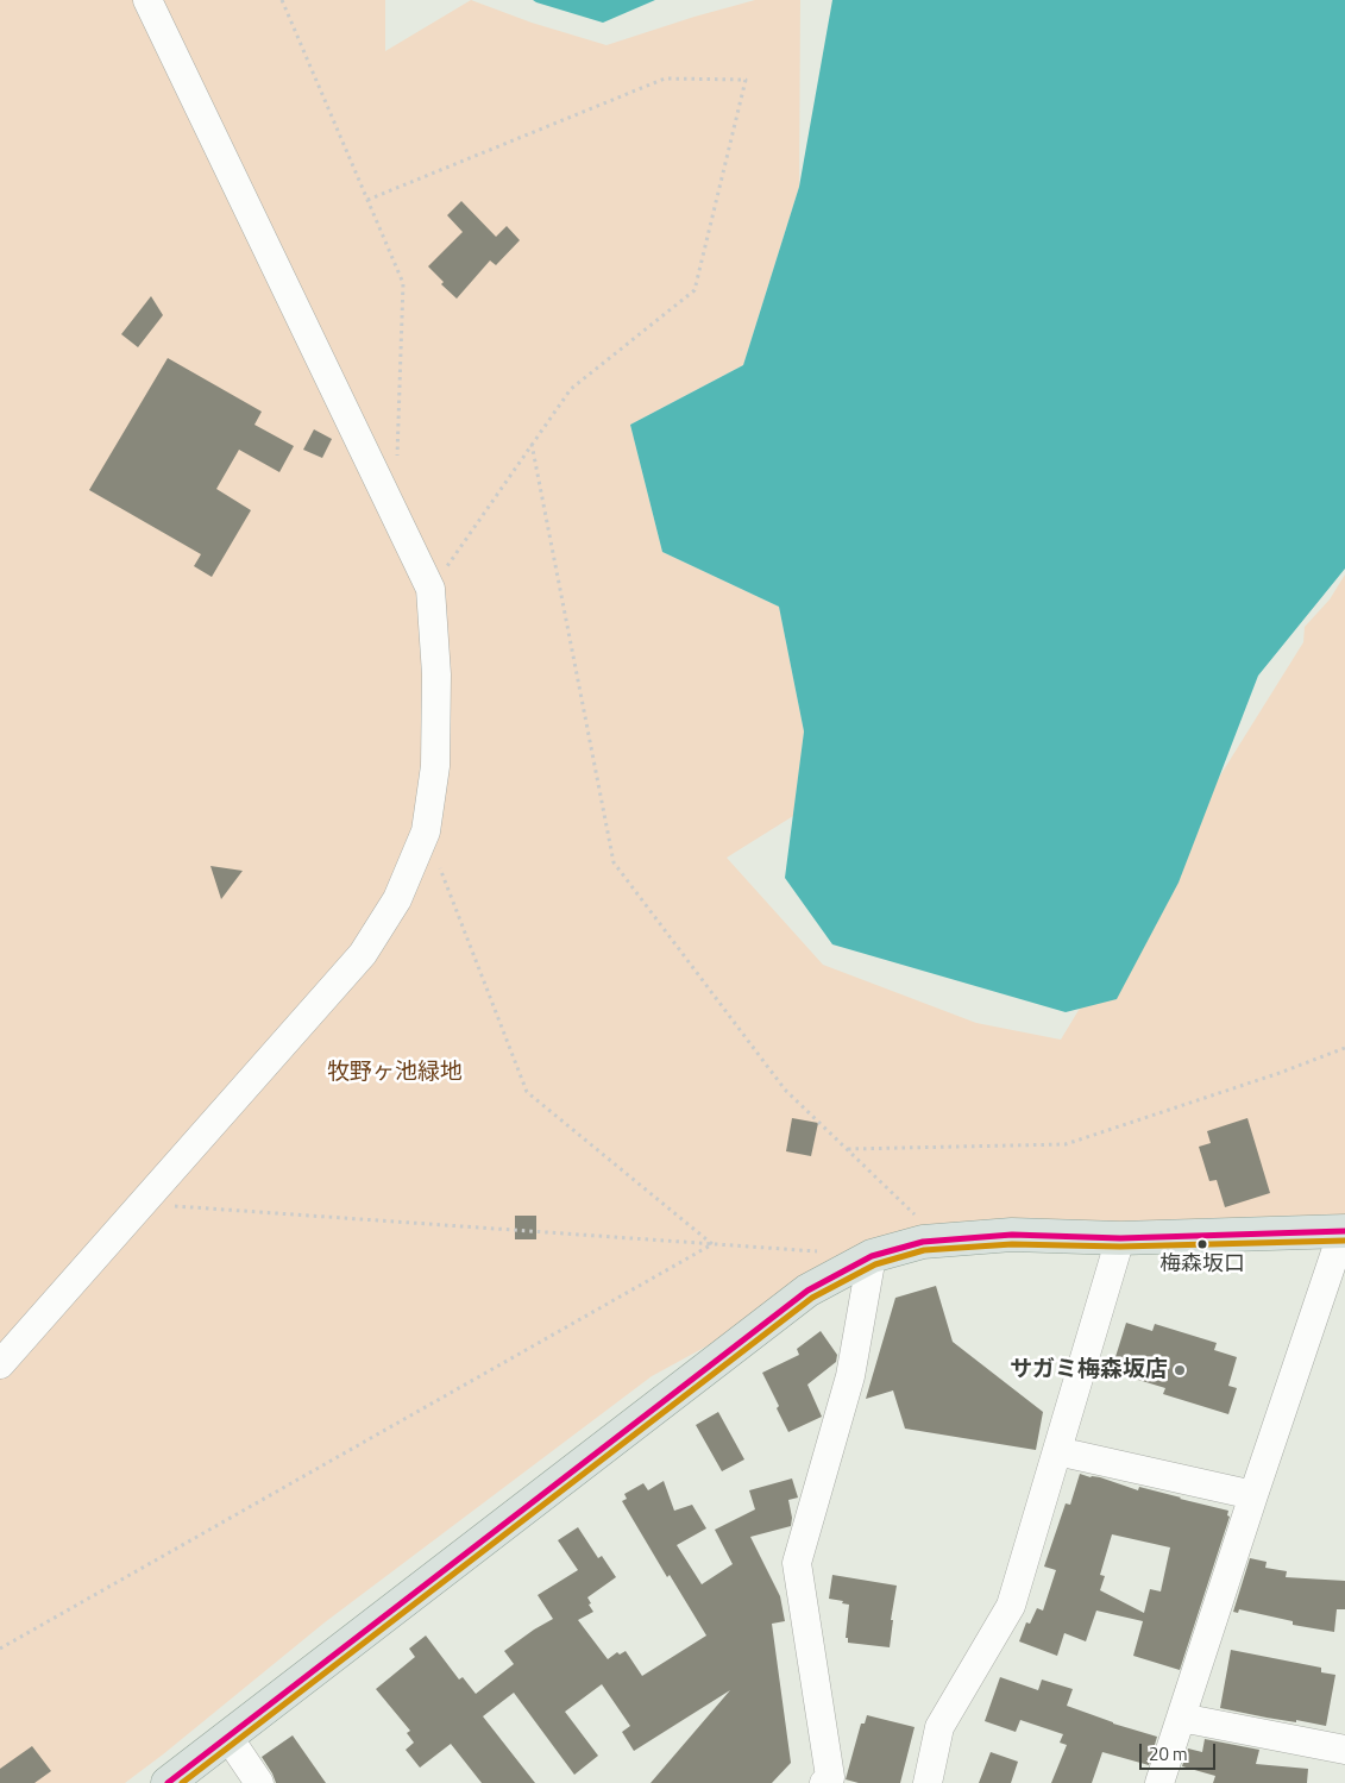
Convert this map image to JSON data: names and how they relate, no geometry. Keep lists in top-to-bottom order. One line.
{"parks":["牧野ヶ池緑地"],"places":["梅森坂口","サガミ梅森坂店"],"scale_bar":"20 m"}
